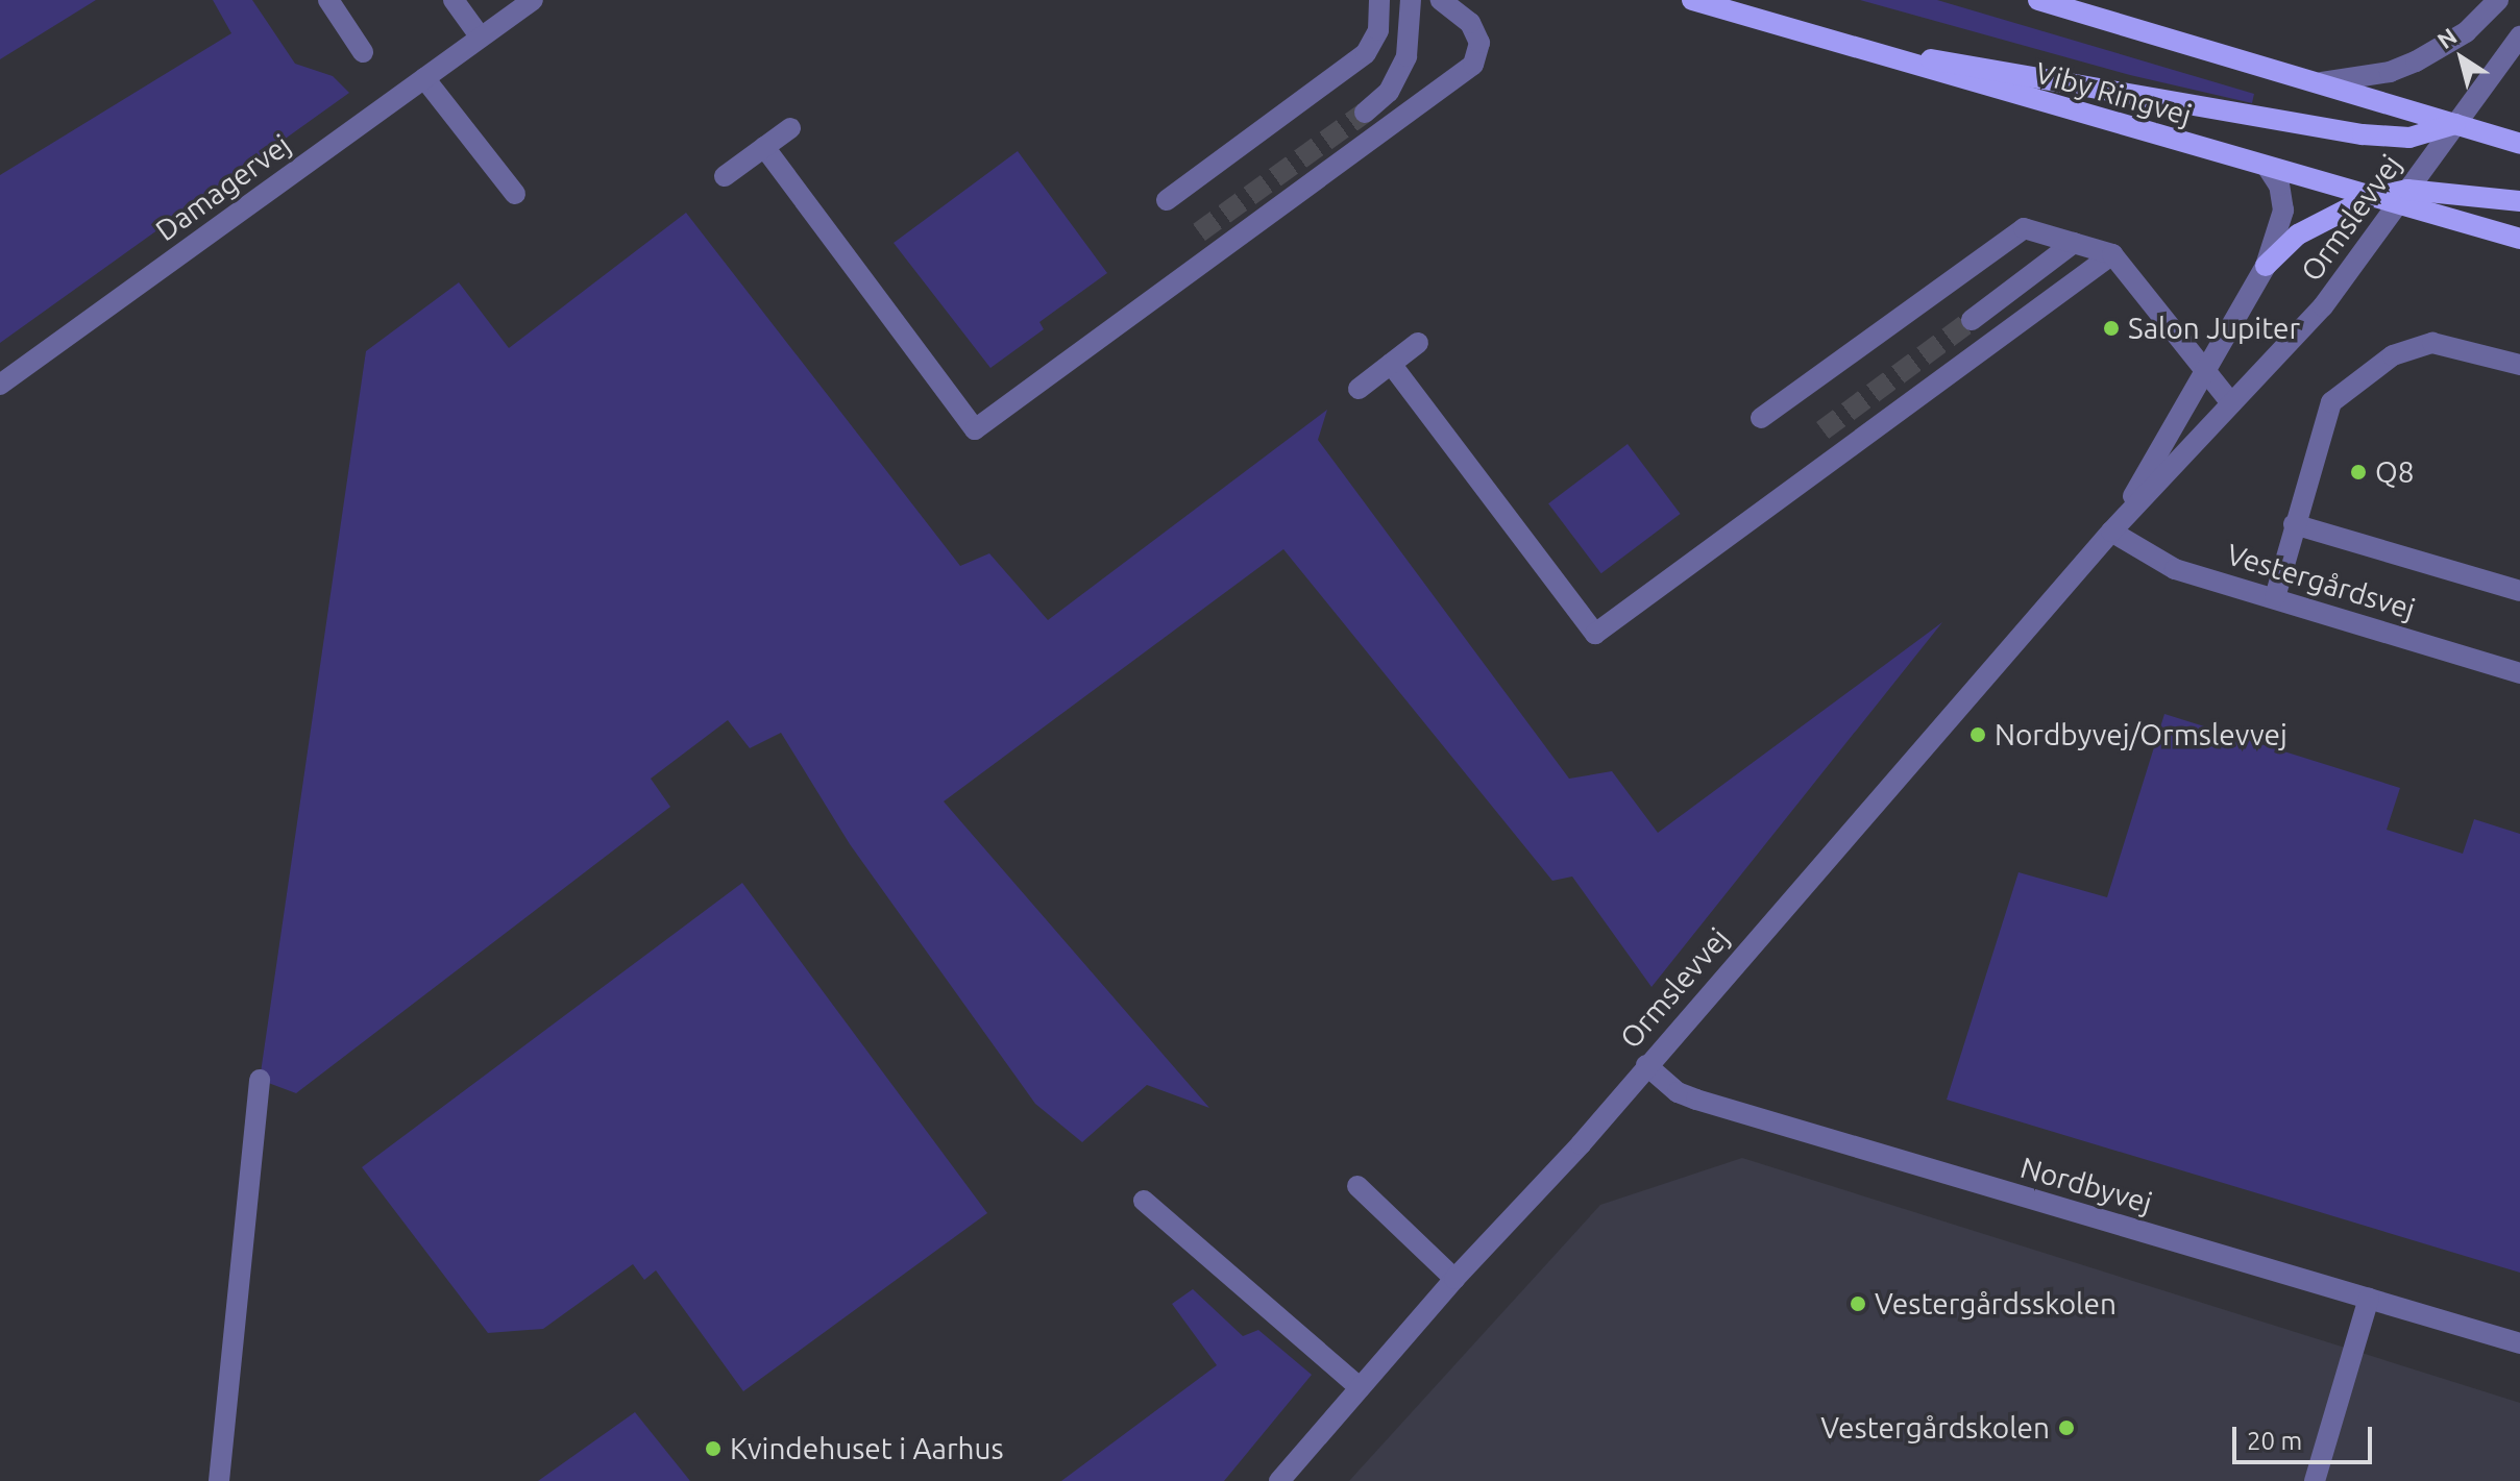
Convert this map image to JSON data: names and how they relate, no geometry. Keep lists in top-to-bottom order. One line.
{"streets":{"main road":["Viby Ringvej"],"street":["Damagervej","Ormslevvej","Vestergårdsvej","Nordbyvej"]},"crossings":[["Viby Ringvej","Ormslevvej"],["Ormslevvej","Vestergårdsvej"],["Ormslevvej","Nordbyvej"]],"places":["Salon Jupiter","Q8","Nordbyvej/Ormslevvej","Vestergårdsskolen","Vestergårdskolen","Kvindehuset i Aarhus"],"scale_bar":"20 m","north":"top left"}
